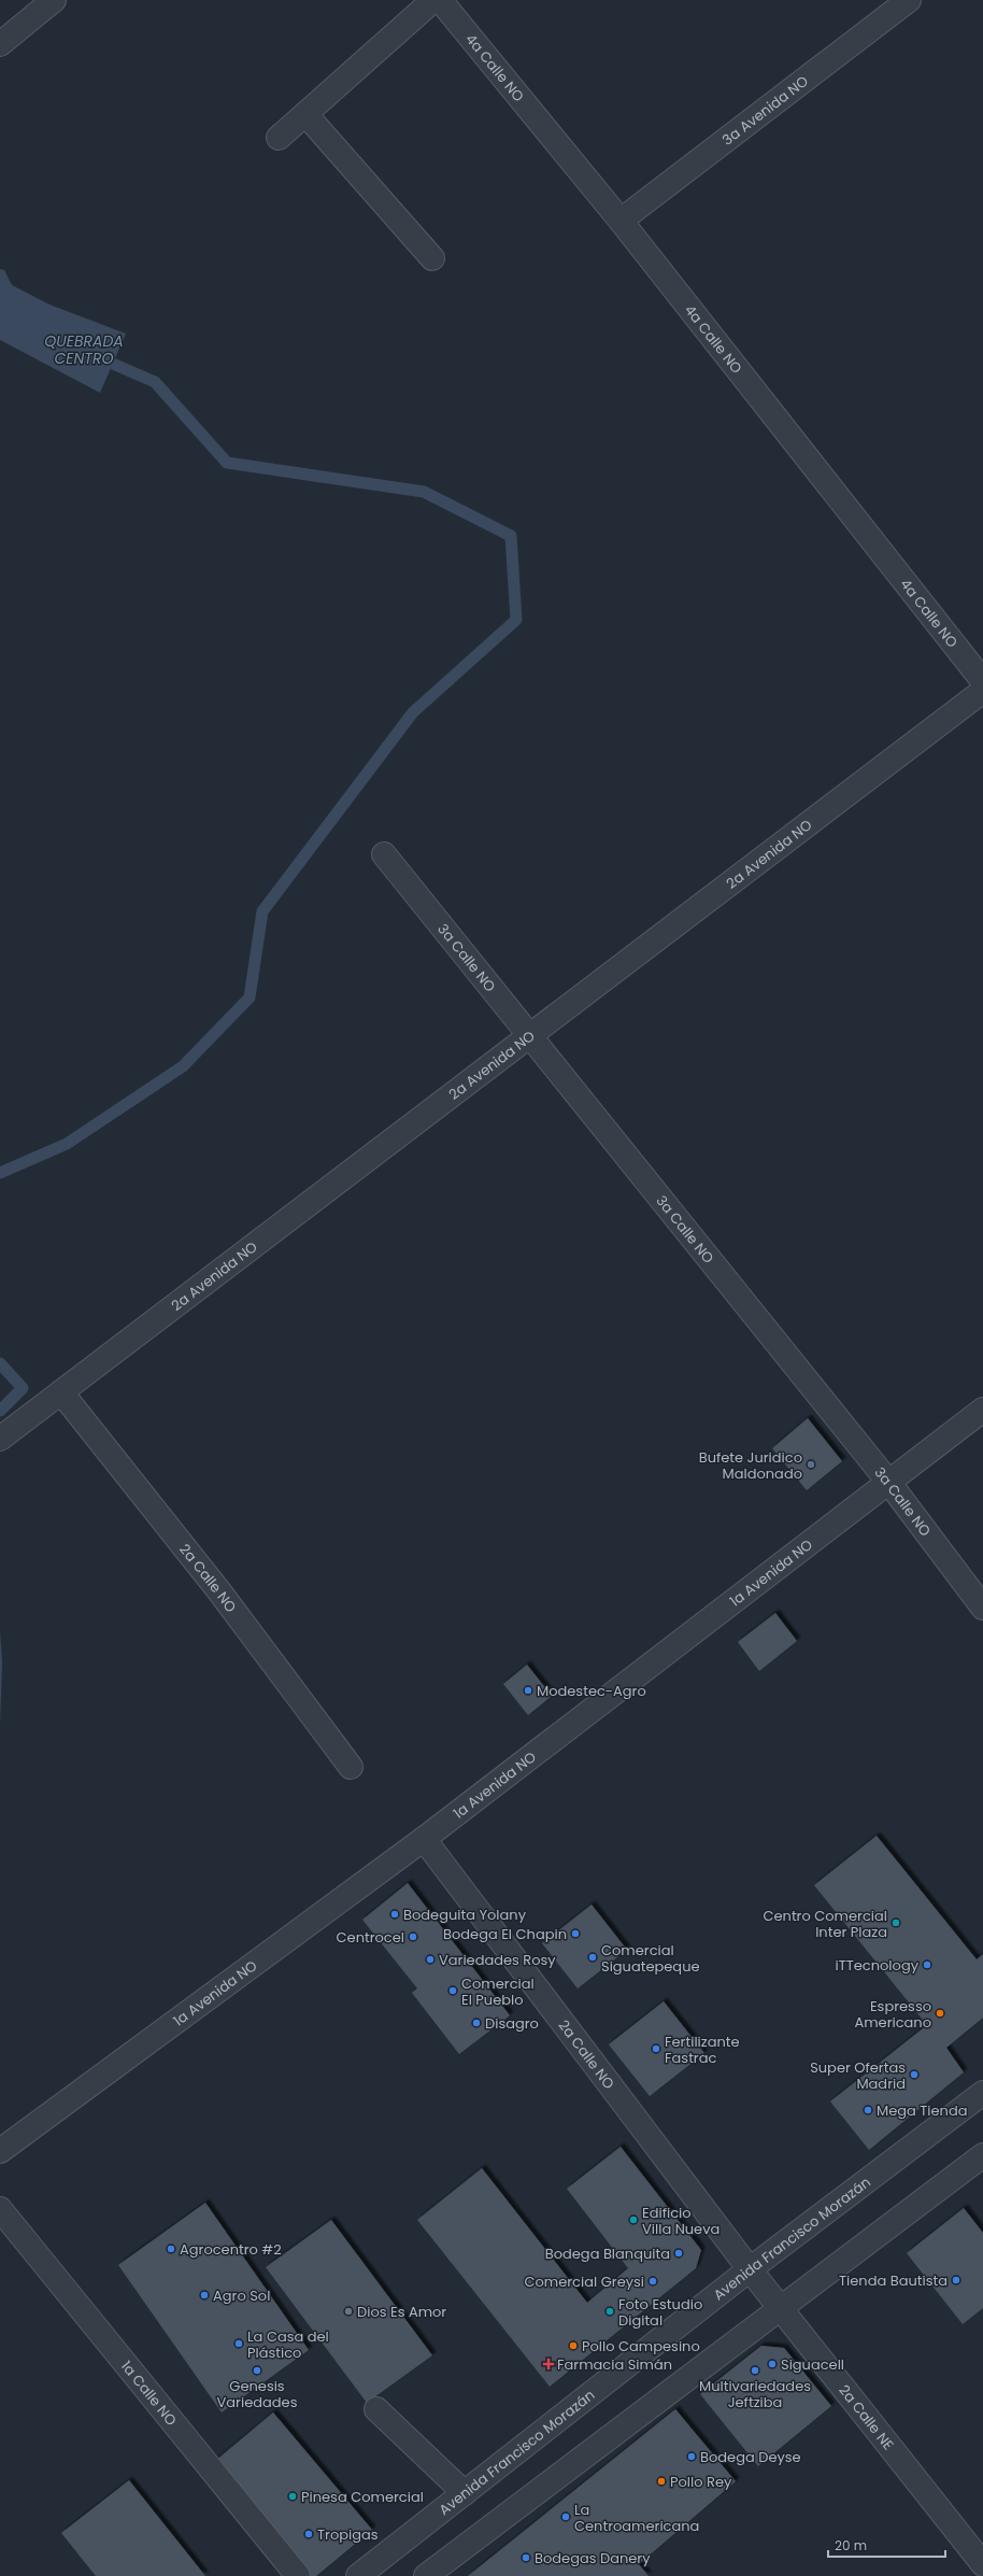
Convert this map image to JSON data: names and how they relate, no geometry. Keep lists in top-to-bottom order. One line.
{"streets":{"street":["4a Calle NO","3a Avenida NO","2a Avenida NO","3a Calle NO","1a Avenida NO","2a Calle NO","Avenida Francisco Morazán","1a Calle NO","2a Calle NE"]},"crossings":[["4a Calle NO","3a Avenida NO"],["2a Avenida NO","3a Calle NO"],["2a Avenida NO","2a Calle NO"],["3a Calle NO","1a Avenida NO"],["1a Avenida NO","2a Calle NO"],["2a Calle NO","Avenida Francisco Morazán"],["2a Calle NO","2a Calle NE"],["Avenida Francisco Morazán","2a Calle NE"]],"water":["QUEBRADA CENTRO"],"places":{"other":["Bufete Juridico Maldonado","Modestec-Agro","Bodeguita Yolany","Centro Comercial Inter Plaza","Bodega El Chapin","Centrocel","Comercial Siguatepeque","Variedades Rosy","iTTecnology","Comercial El Pueblo","Espresso Americano","Disagro","Fertilizante Fastrac","Super Ofertas Madrid","Mega Tienda","Edificio Villa Nueva","Agrocentro #2","Bodega Blanquita","Tienda Bautista","Comercial Greysi","Agro Sol","Dios Es Amor","Foto Estudio Digital","La Casa del Plástico","Pollo Campesino","Siguacell","Genesis Variedades","Multivariedades Jeftziba","Bodega Deyse","Pollo Rey","Pinesa Comercial","La Centroamericana","Tropigas","Bodegas Danery"],"health":["Farmacia Simán"]},"scale_bar":"20 m"}
